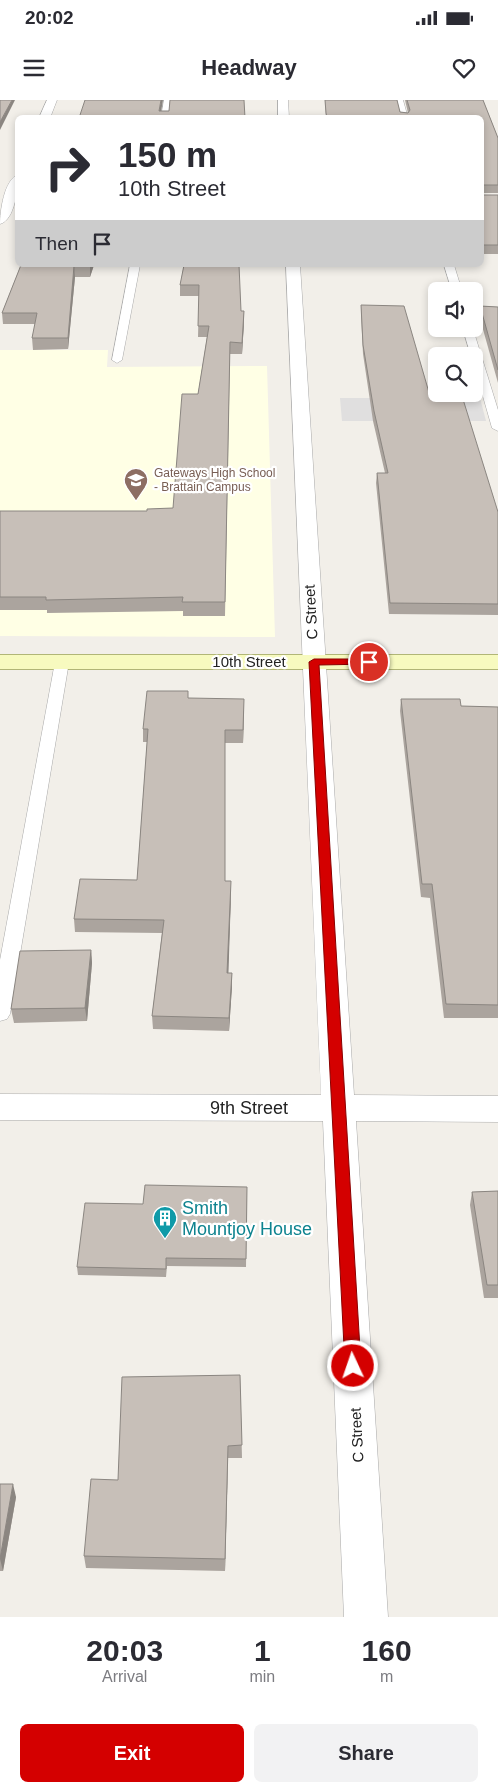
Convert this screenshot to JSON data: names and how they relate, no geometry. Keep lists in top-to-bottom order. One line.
{"streets":{"street":["C Street","10th Street","9th Street"]},"crossings":[["C Street","10th Street"],["C Street","9th Street"]],"places":{"school or university":["Gateways High School - Brattain Campus"],"building":["Smith Mountjoy House"]},"page":{"status":"20:02","header":"Headway","turn":["150 m","10th Street"],"then":"Then","eta":["20:03","Arrival","1","min","160","m"],"buttons":["Exit","Share"]}}
